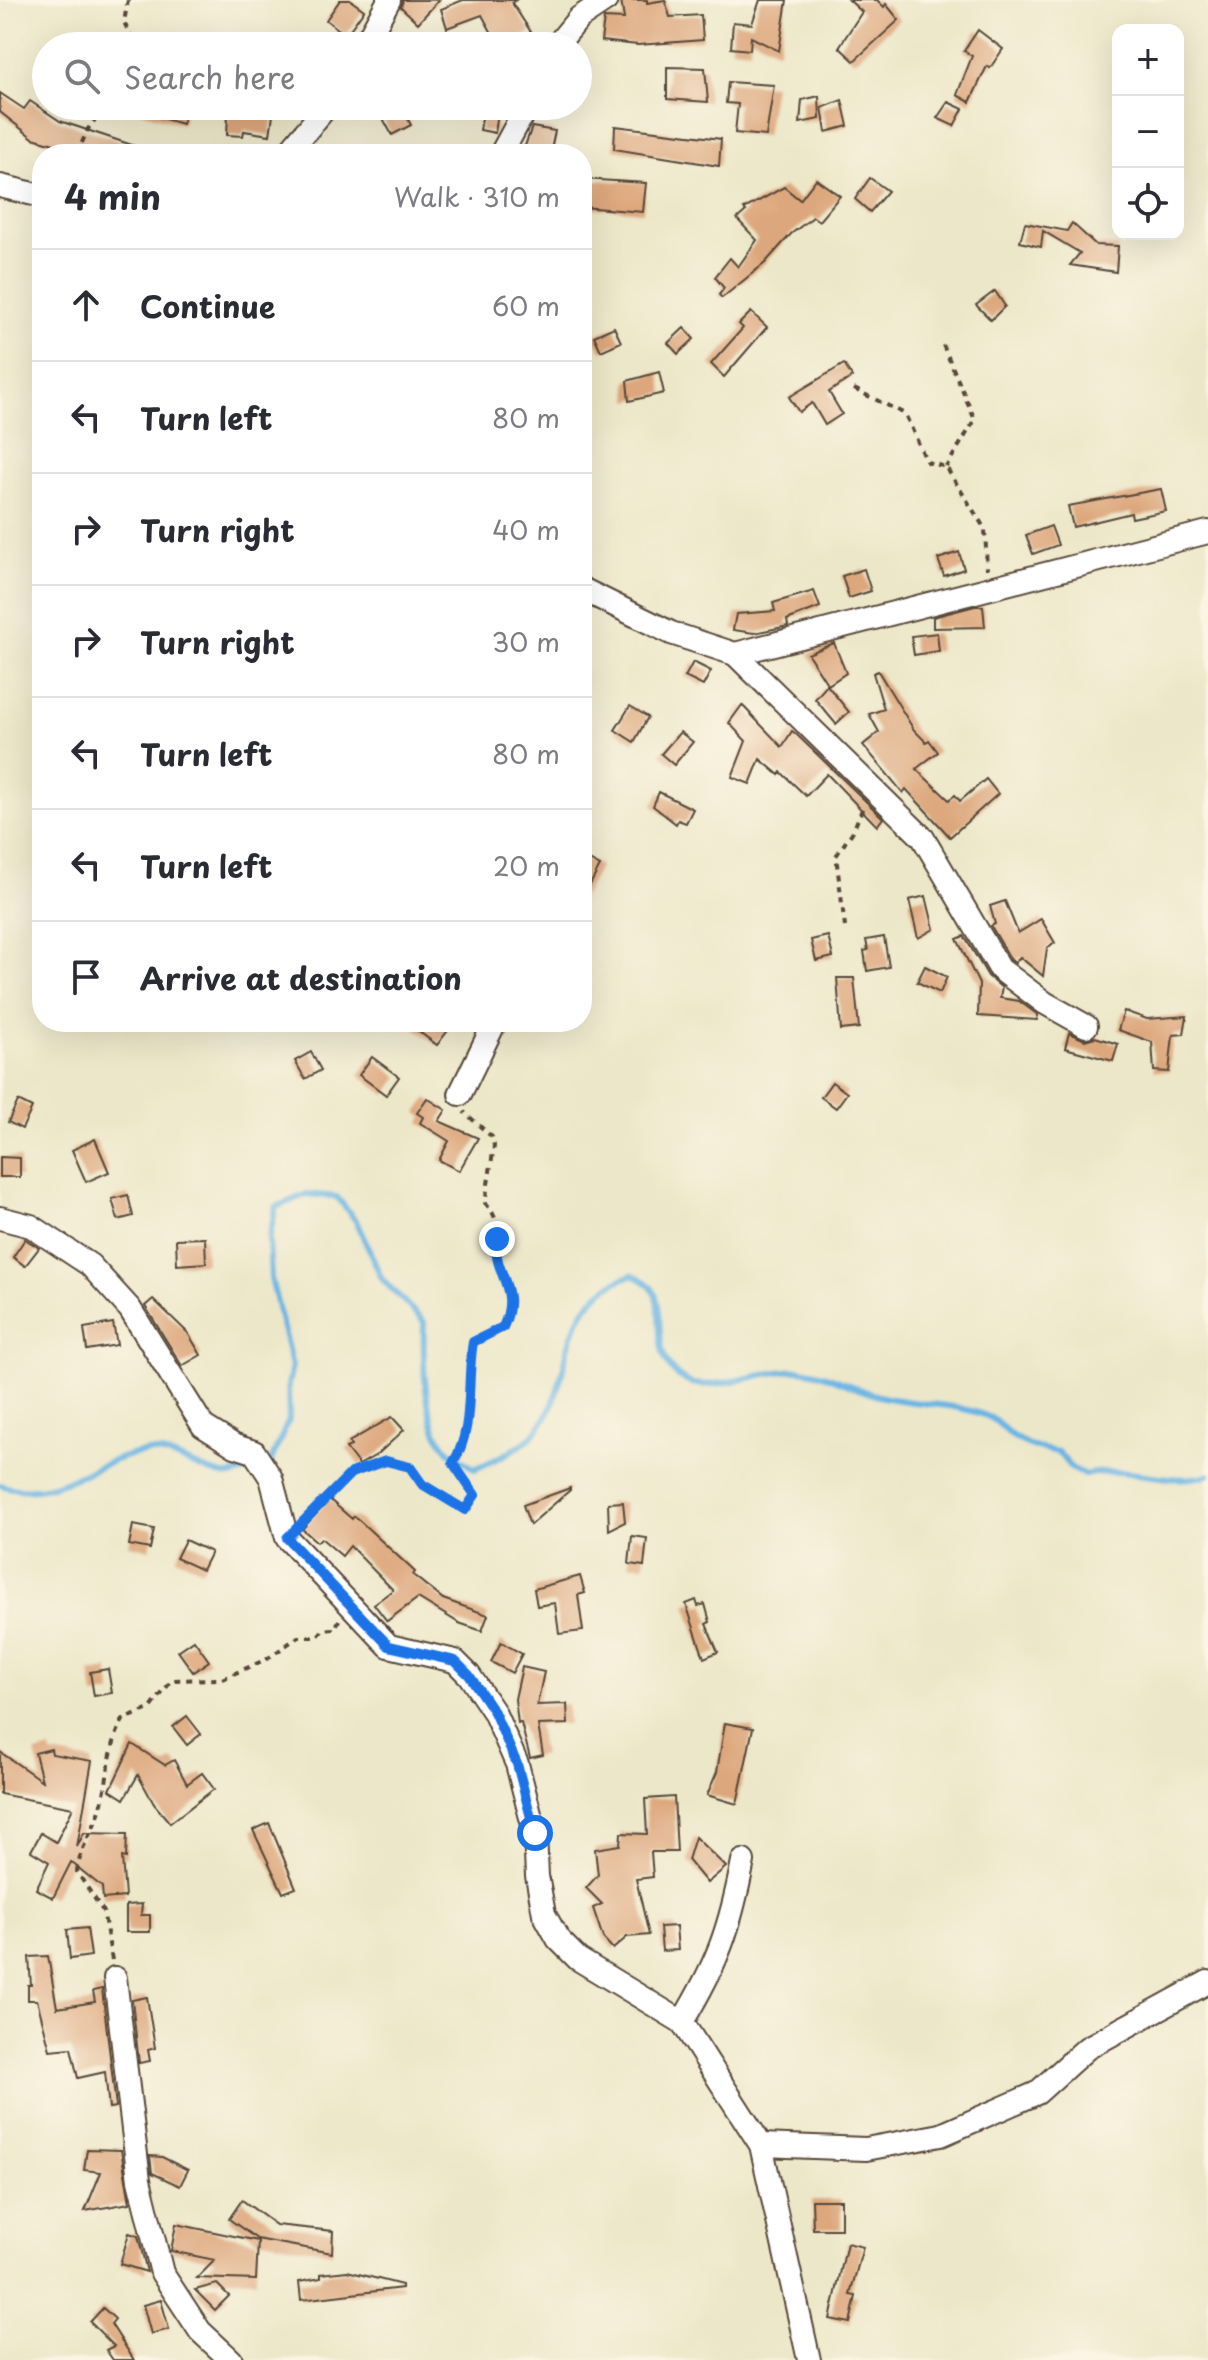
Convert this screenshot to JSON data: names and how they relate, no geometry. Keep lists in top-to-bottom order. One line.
{"page":{"map_buttons":["+","−"],"search":"Search here","heading":["4 min","Walk · 310 m"],"list":[["Continue","60 m"],["Turn left","80 m"],["Turn right","40 m"],["Turn right","30 m"],["Turn left","80 m"],["Turn left","20 m"],"Arrive at destination"]}}
